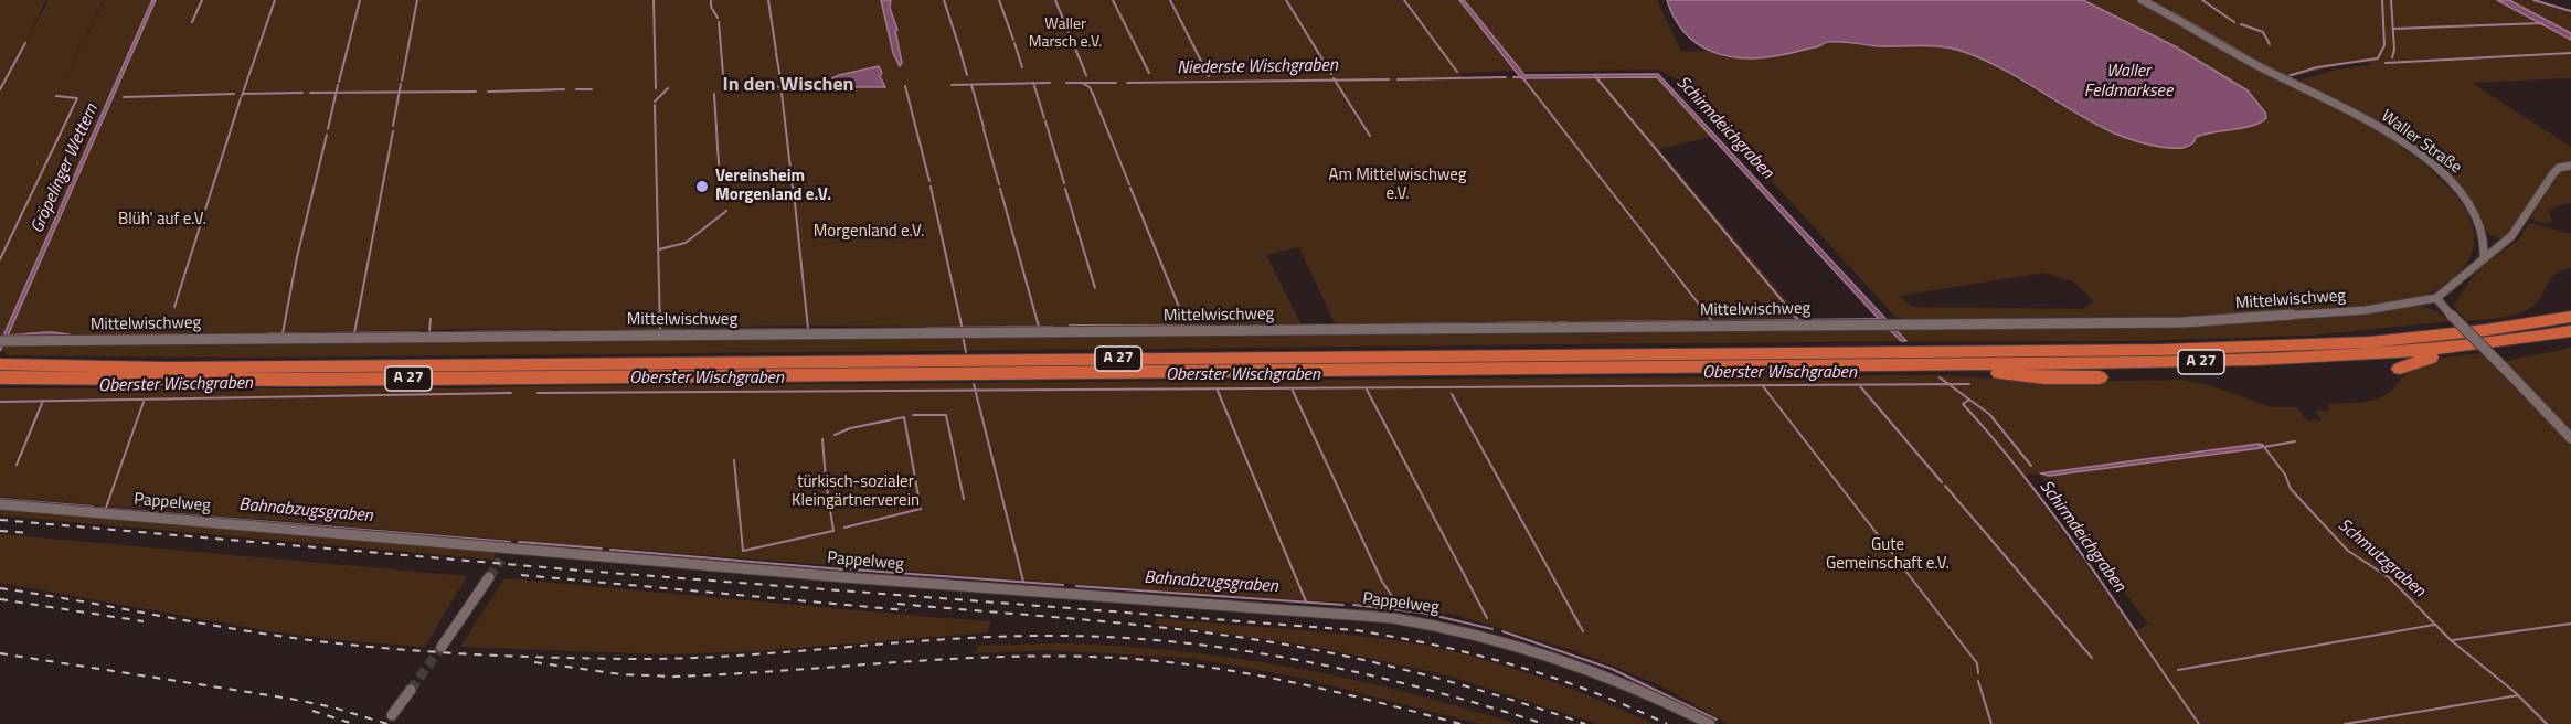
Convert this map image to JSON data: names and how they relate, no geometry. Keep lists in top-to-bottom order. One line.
{"streets":{"highway":["A 27"],"street":["Waller Straße","Mittelwischweg","Pappelweg"]},"districts":["In den Wischen"],"water":["Niederste Wischgraben","Waller Feldmarksee","Schirmdeichgraben","Gröpelinger Wettern","Oberster Wischgraben","Bahnabzugsgraben","Schmutzgraben"],"parks":["Waller Marsch e.V.","Am Mittelwischweg e.V.","Blüh' auf e.V.","Morgenland e.V.","türkisch-sozialer Kleingärtnerverein","Gute Gemeinschaft e.V."],"places":["Vereinsheim Morgenland e.V."]}
